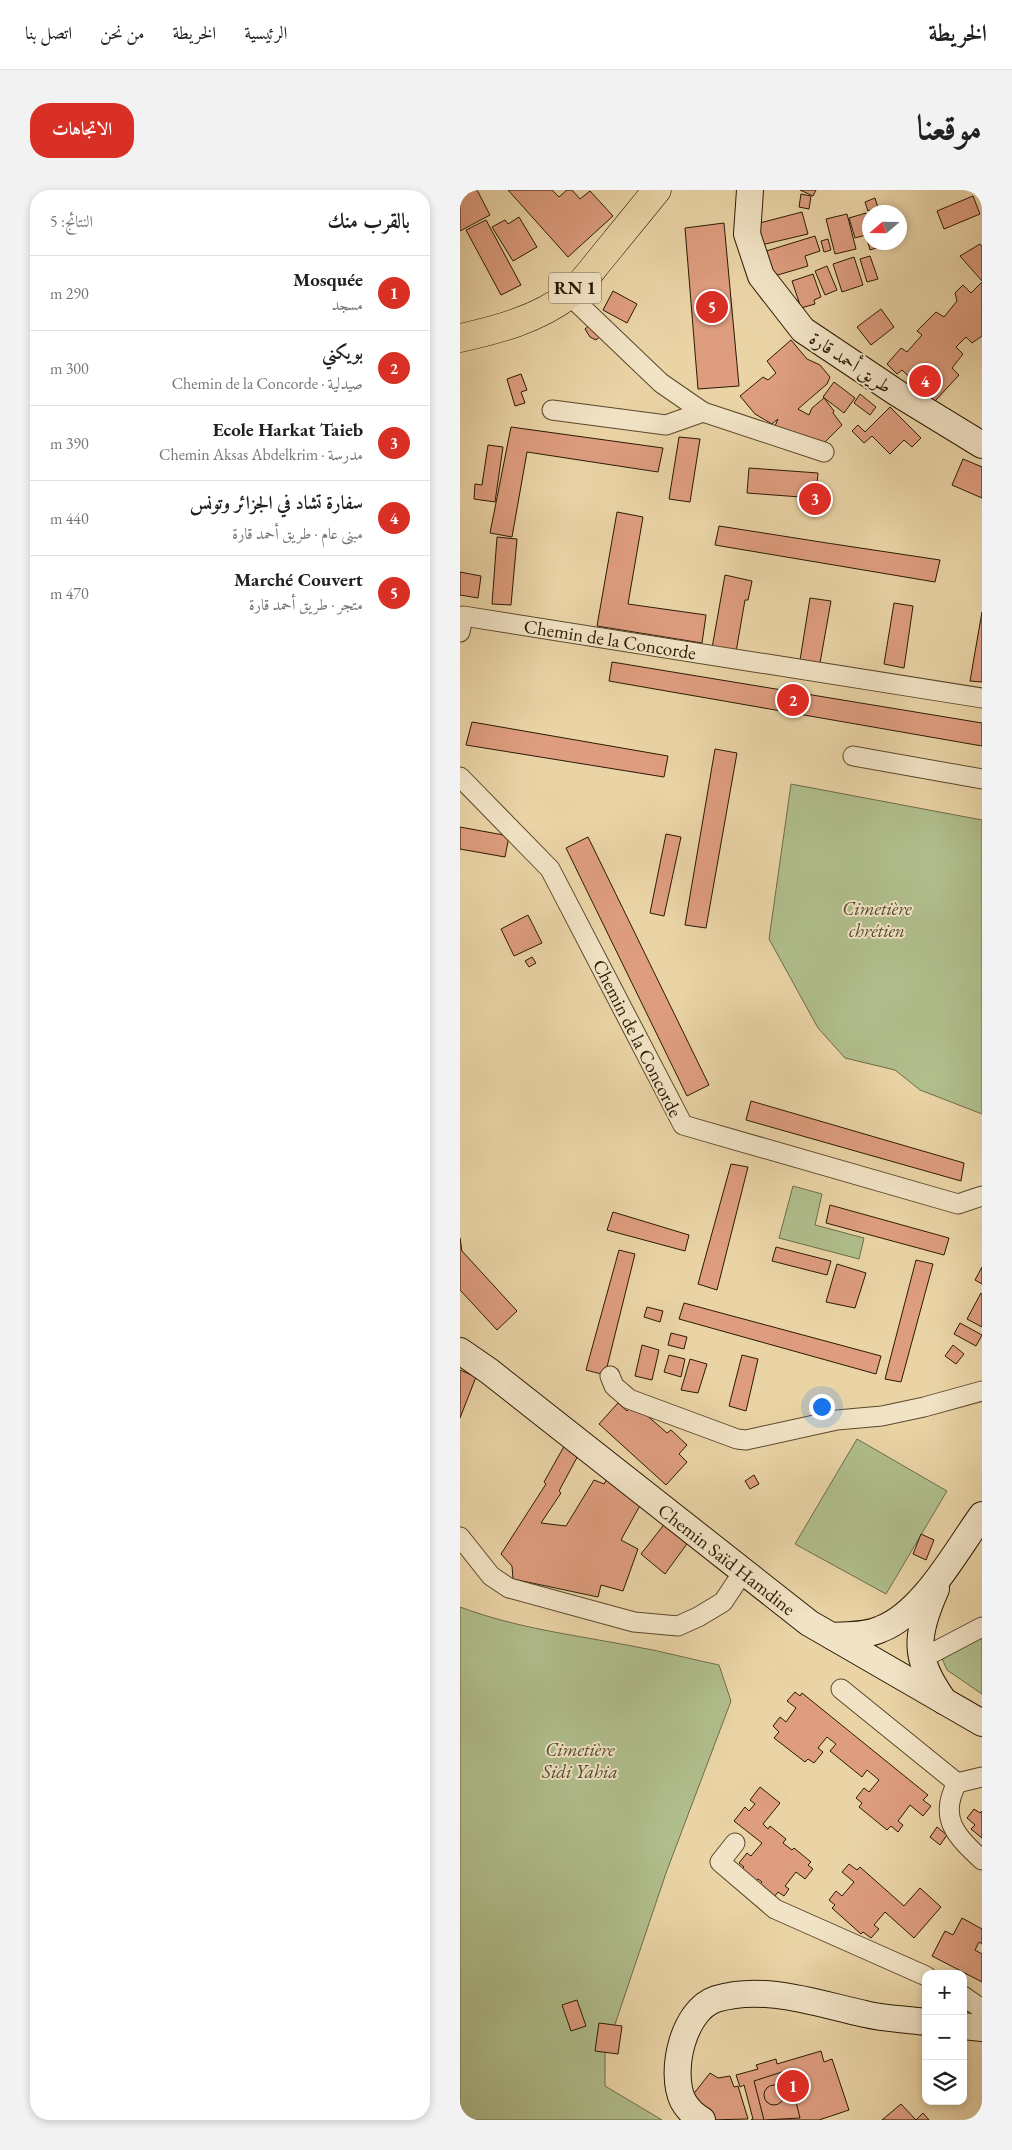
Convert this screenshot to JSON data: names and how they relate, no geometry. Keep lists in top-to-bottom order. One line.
{"streets":{"main road":["RN 1"],"street":["طريق أحمد قارة","Chemin de la Concorde","Chemin Saïd Hamdine"]},"parks":["Cimetière chrétien","Cimetière Sidi Yahia"],"north":"left","page":{"header":"الخريطة","nav":["الرئيسية","الخريطة","من نحن","اتصل بنا"],"title":"موقعنا","buttons":"الاتجاهات","heading":["بالقرب منك","النتائج: 5"],"list":[{"mark":"1","name":"Mosquée","note":"مسجد","value":"290 m"},{"mark":"2","name":"بويكني","note":"صيدلية · Chemin de la Concorde","value":"300 m"},{"mark":"3","name":"Ecole Harkat Taieb","note":"مدرسة · Chemin Aksas Abdelkrim","value":"390 m"},{"mark":"4","name":"سفارة تشاد في الجزائر وتونس","note":"مبنى عام · طريق أحمد قارة","value":"440 m"},{"mark":"5","name":"Marché Couvert","note":"متجر · طريق أحمد قارة","value":"470 m"}],"pins":["5","4","3","2","1"],"map_buttons":["+","−"]}}
